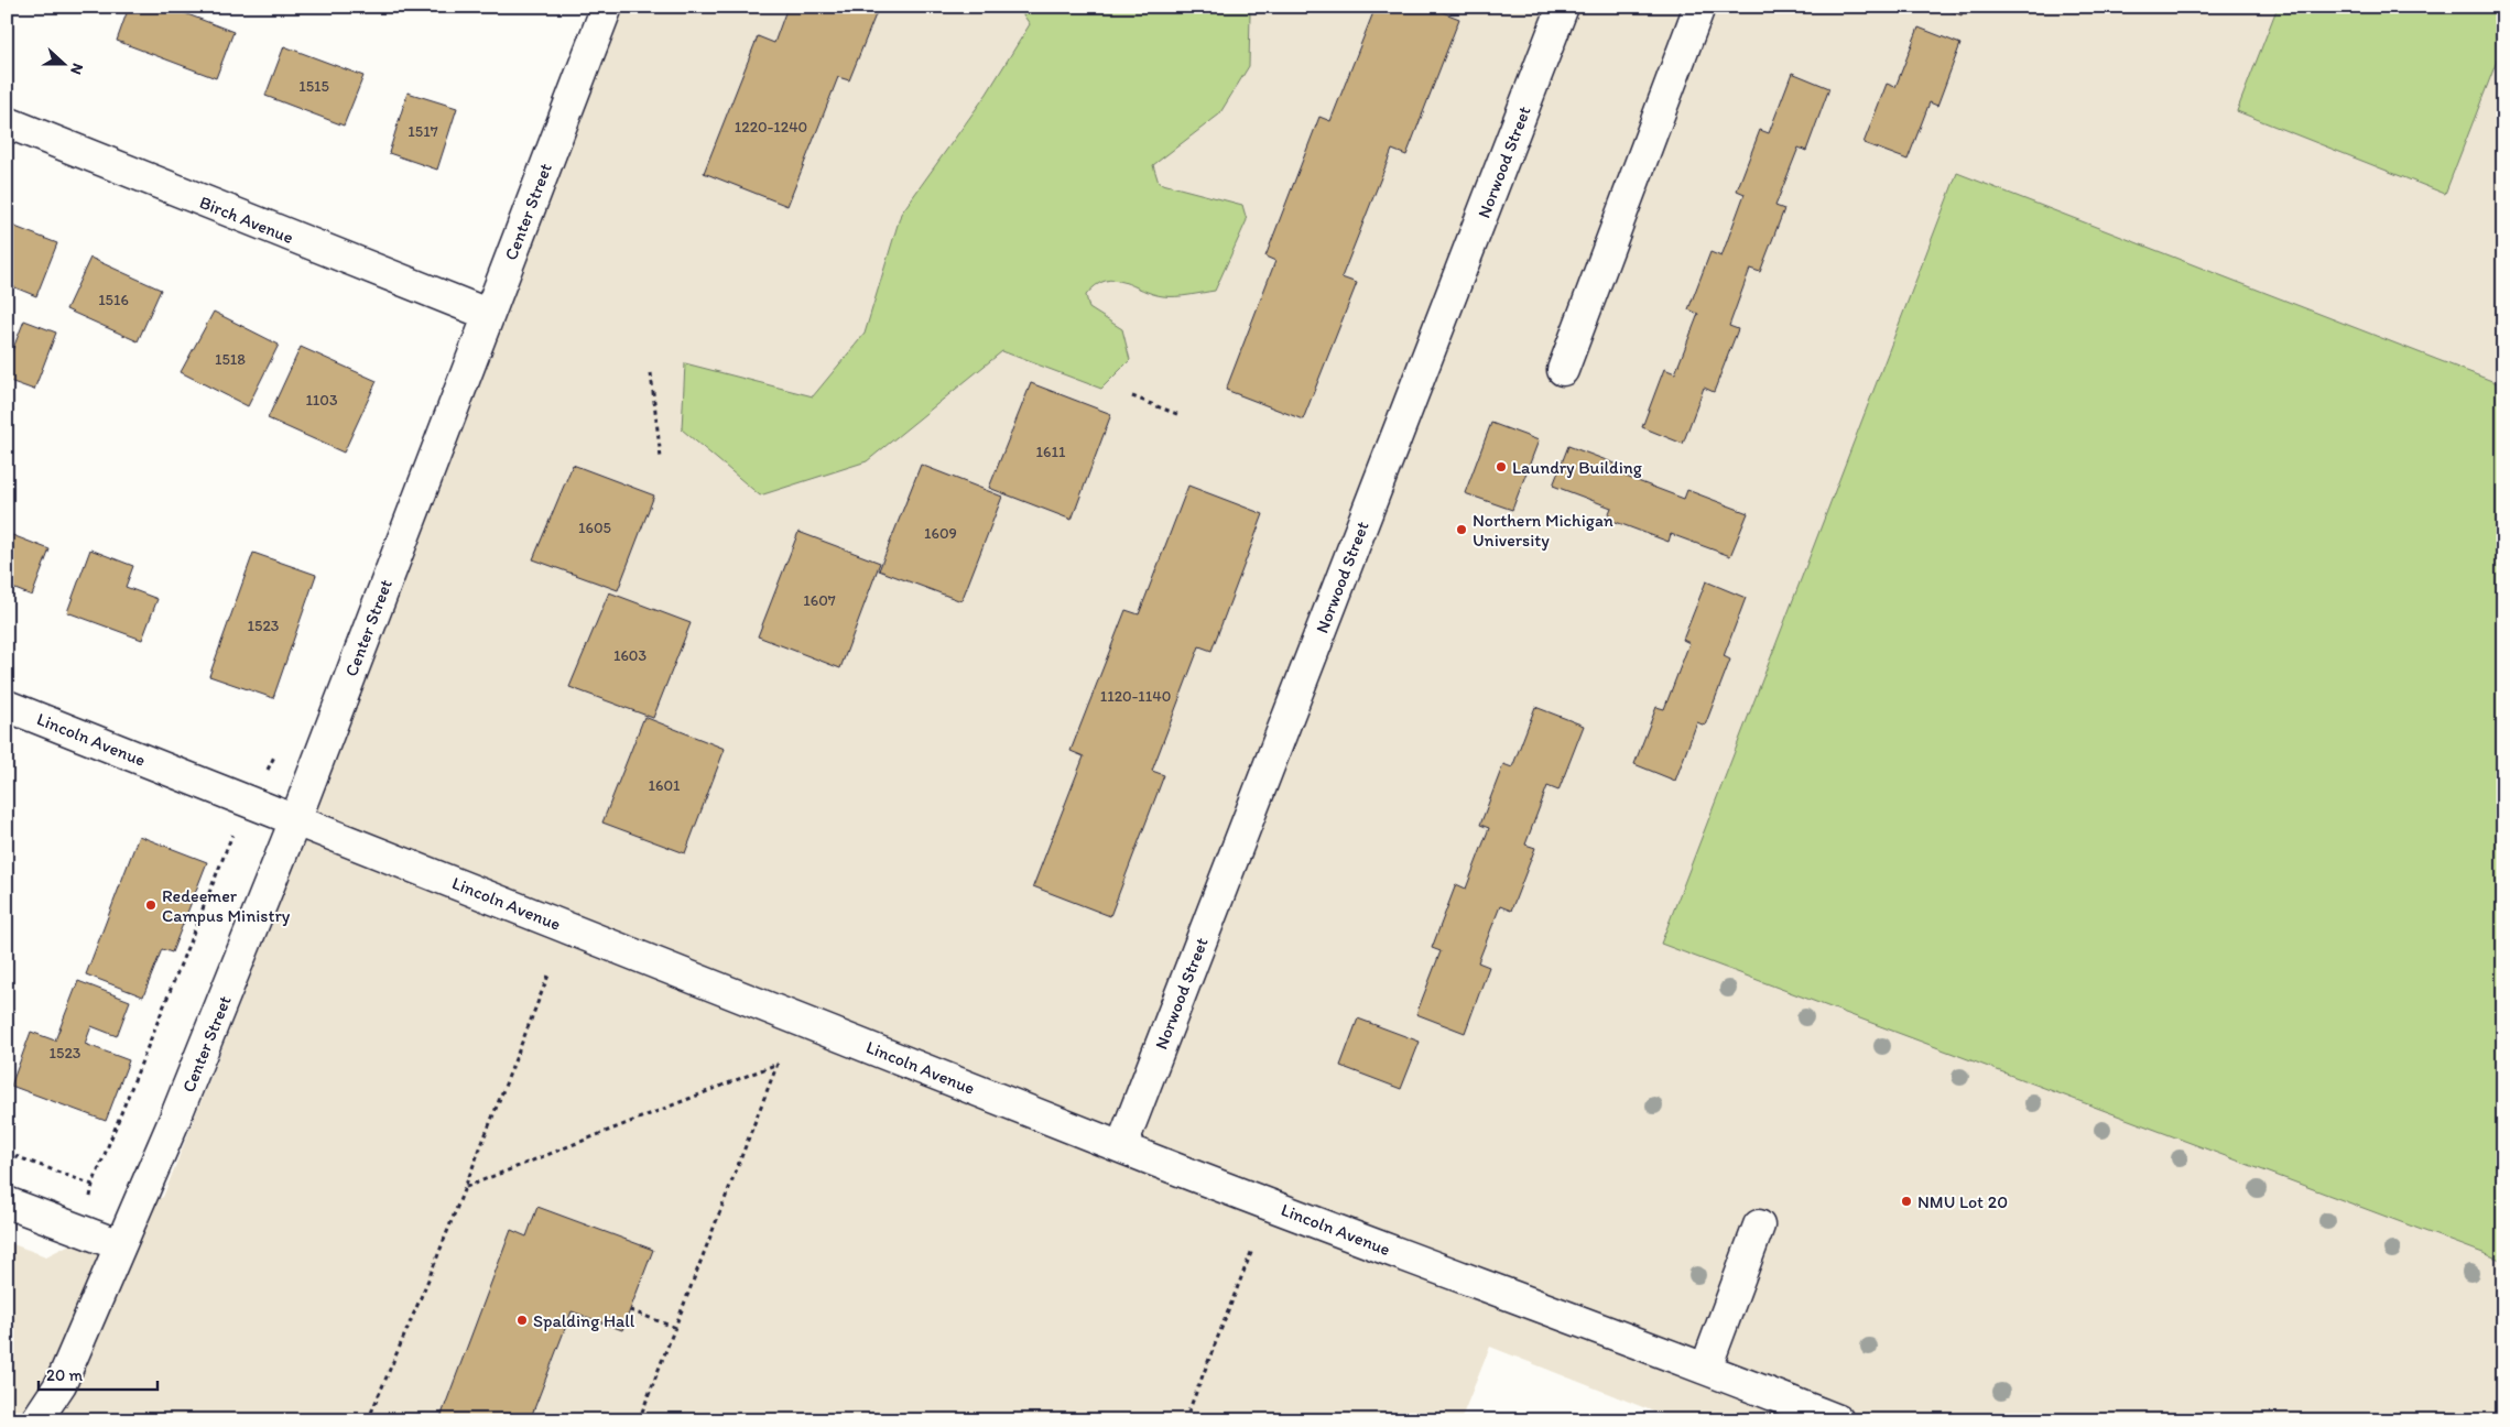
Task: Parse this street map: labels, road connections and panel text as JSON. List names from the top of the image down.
{
  "streets": {
    "street": [
      "Norwood Street",
      "Center Street",
      "Birch Avenue",
      "Lincoln Avenue"
    ]
  },
  "crossings": [
    ["Norwood Street", "Lincoln Avenue"],
    ["Center Street", "Birch Avenue"],
    ["Center Street", "Lincoln Avenue"]
  ],
  "places": [
    "Laundry Building",
    "Northern Michigan University",
    "Redeemer Campus Ministry",
    "NMU Lot 20",
    "Spalding Hall"
  ],
  "house_numbers": [
    "1515",
    "1220-1240",
    "1517",
    "1516",
    "1518",
    "1103",
    "1611",
    "1605",
    "1609",
    "1607",
    "1523",
    "1603",
    "1120-1140",
    "1601",
    "1523"
  ],
  "scale_bar": "20 m",
  "north": "right"
}
